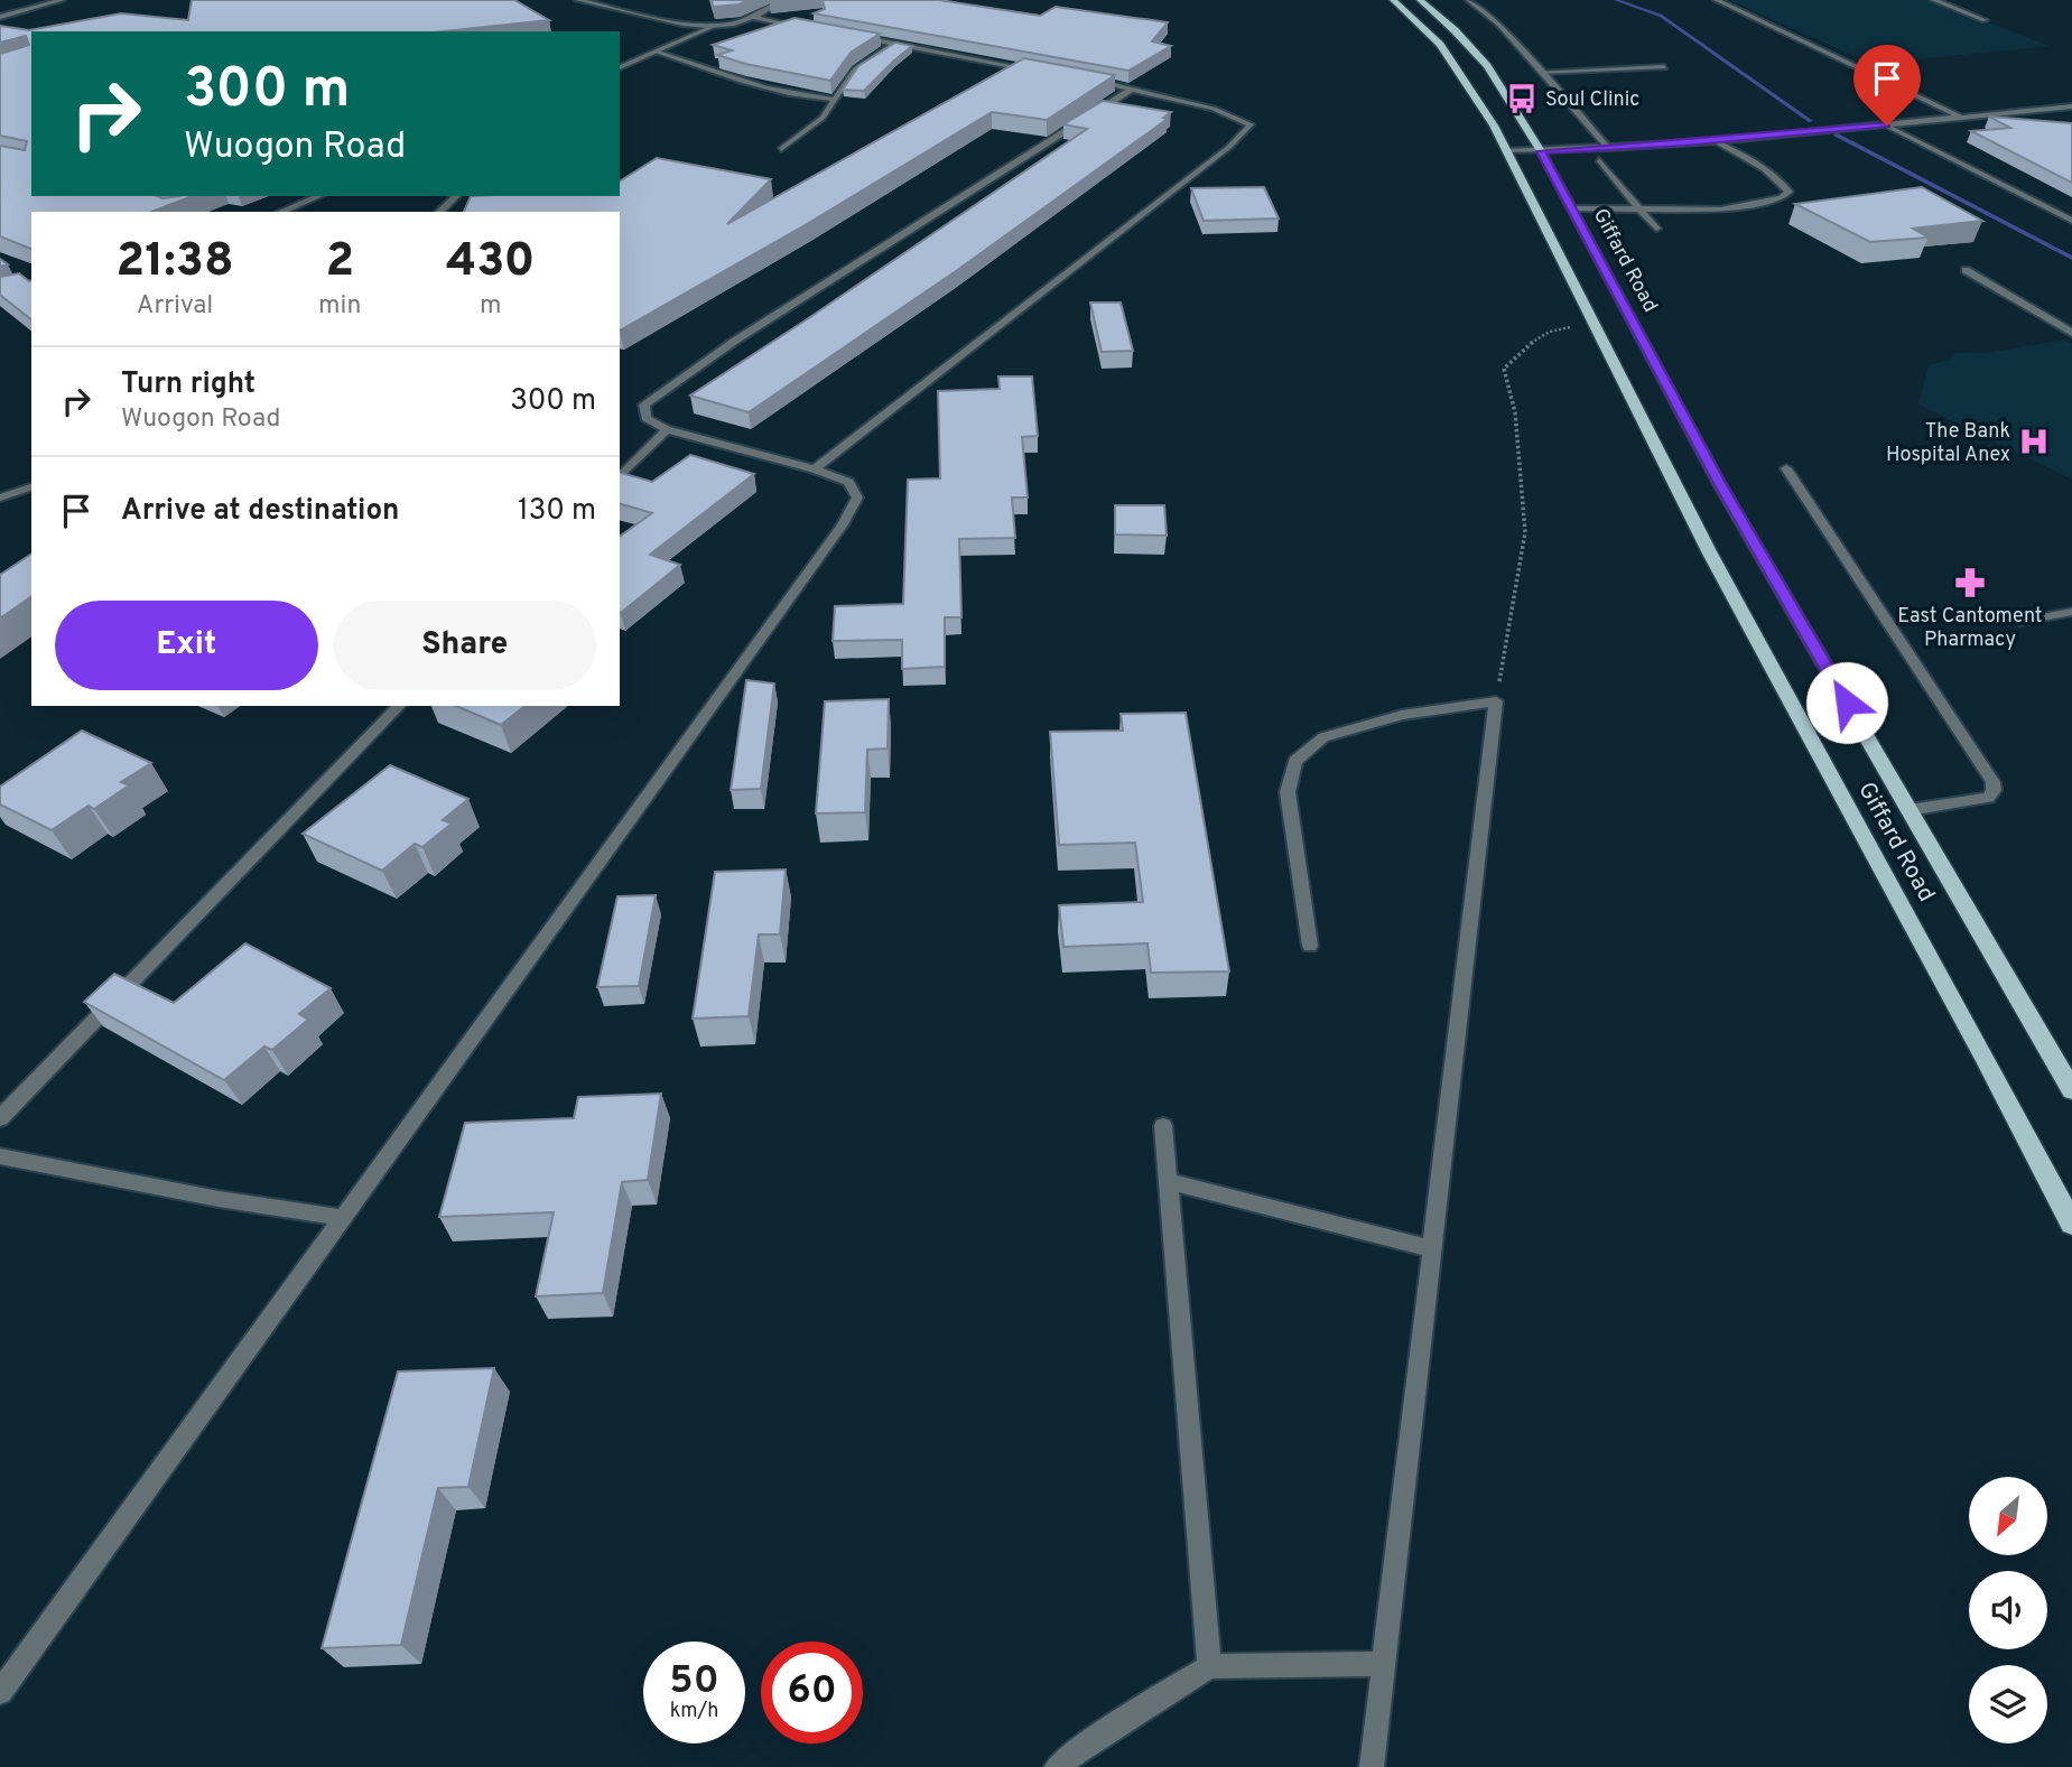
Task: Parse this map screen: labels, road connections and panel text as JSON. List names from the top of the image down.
{
  "streets": {
    "main road": ["Giffard Road"]
  },
  "places": {
    "bus stop": ["Soul Clinic"],
    "hospital": ["The Bank Hospital Anex"],
    "pharmacy": ["East Cantoment Pharmacy"]
  },
  "north": "bottom left",
  "page": {
    "turn": ["300 m", "Wuogon Road"],
    "eta": [
      "21:38",
      "Arrival",
      "2",
      "min",
      "430",
      "m"
    ],
    "list": [
      {
        "name": "Turn right",
        "note": "Wuogon Road",
        "value": "300 m"
      },
      {
        "name": "Arrive at destination",
        "value": "130 m"
      }
    ],
    "buttons": ["Exit", "Share"],
    "speed": "50 km/h",
    "limit": "60"
  }
}
